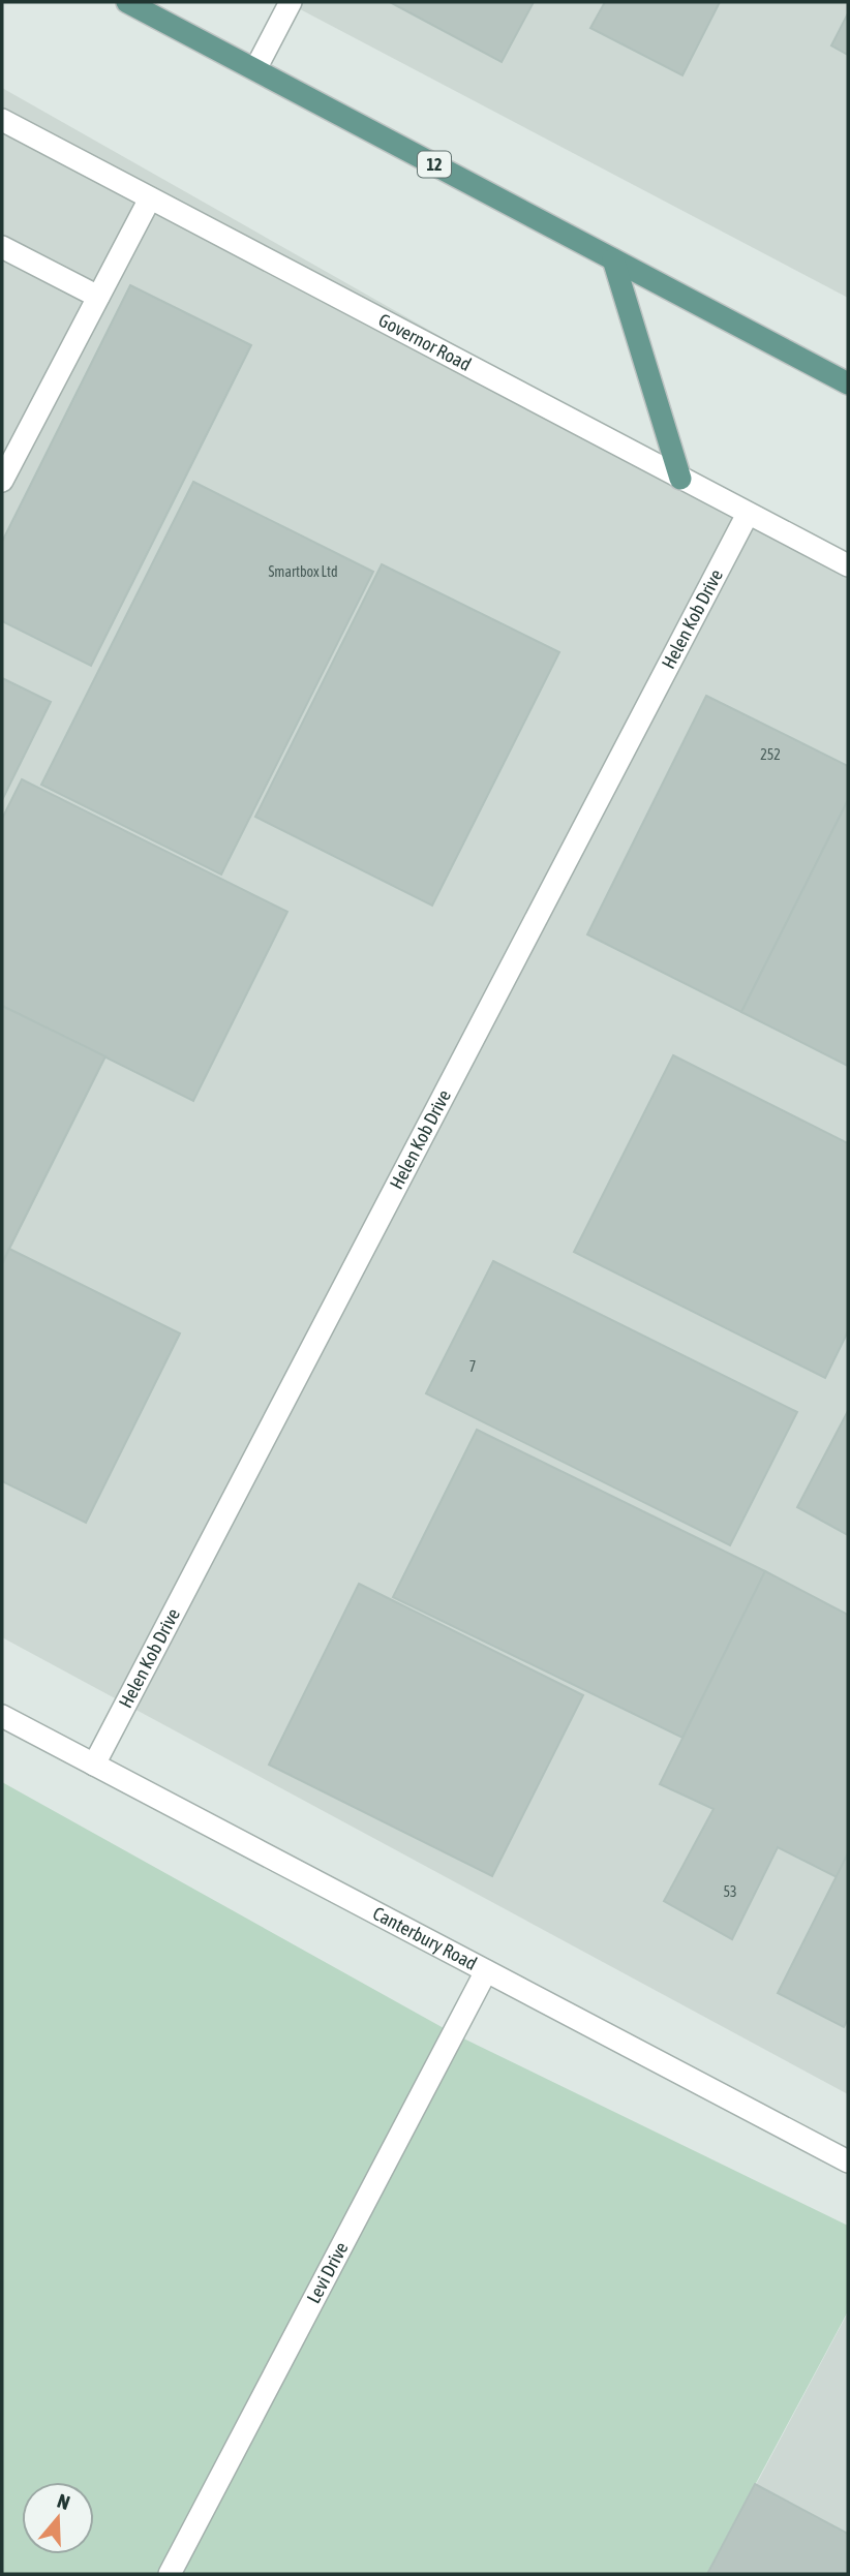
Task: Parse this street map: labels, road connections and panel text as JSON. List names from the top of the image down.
{
  "streets": {
    "main road": ["12"],
    "street": [
      "Governor Road",
      "Helen Kob Drive",
      "Canterbury Road",
      "Levi Drive"
    ]
  },
  "crossings": [
    ["Governor Road", "Helen Kob Drive"],
    ["Helen Kob Drive", "Canterbury Road"],
    ["Canterbury Road", "Levi Drive"]
  ],
  "house_numbers": [
    "Smartbox Ltd",
    "252",
    "7",
    "53"
  ],
  "north": "top"
}
